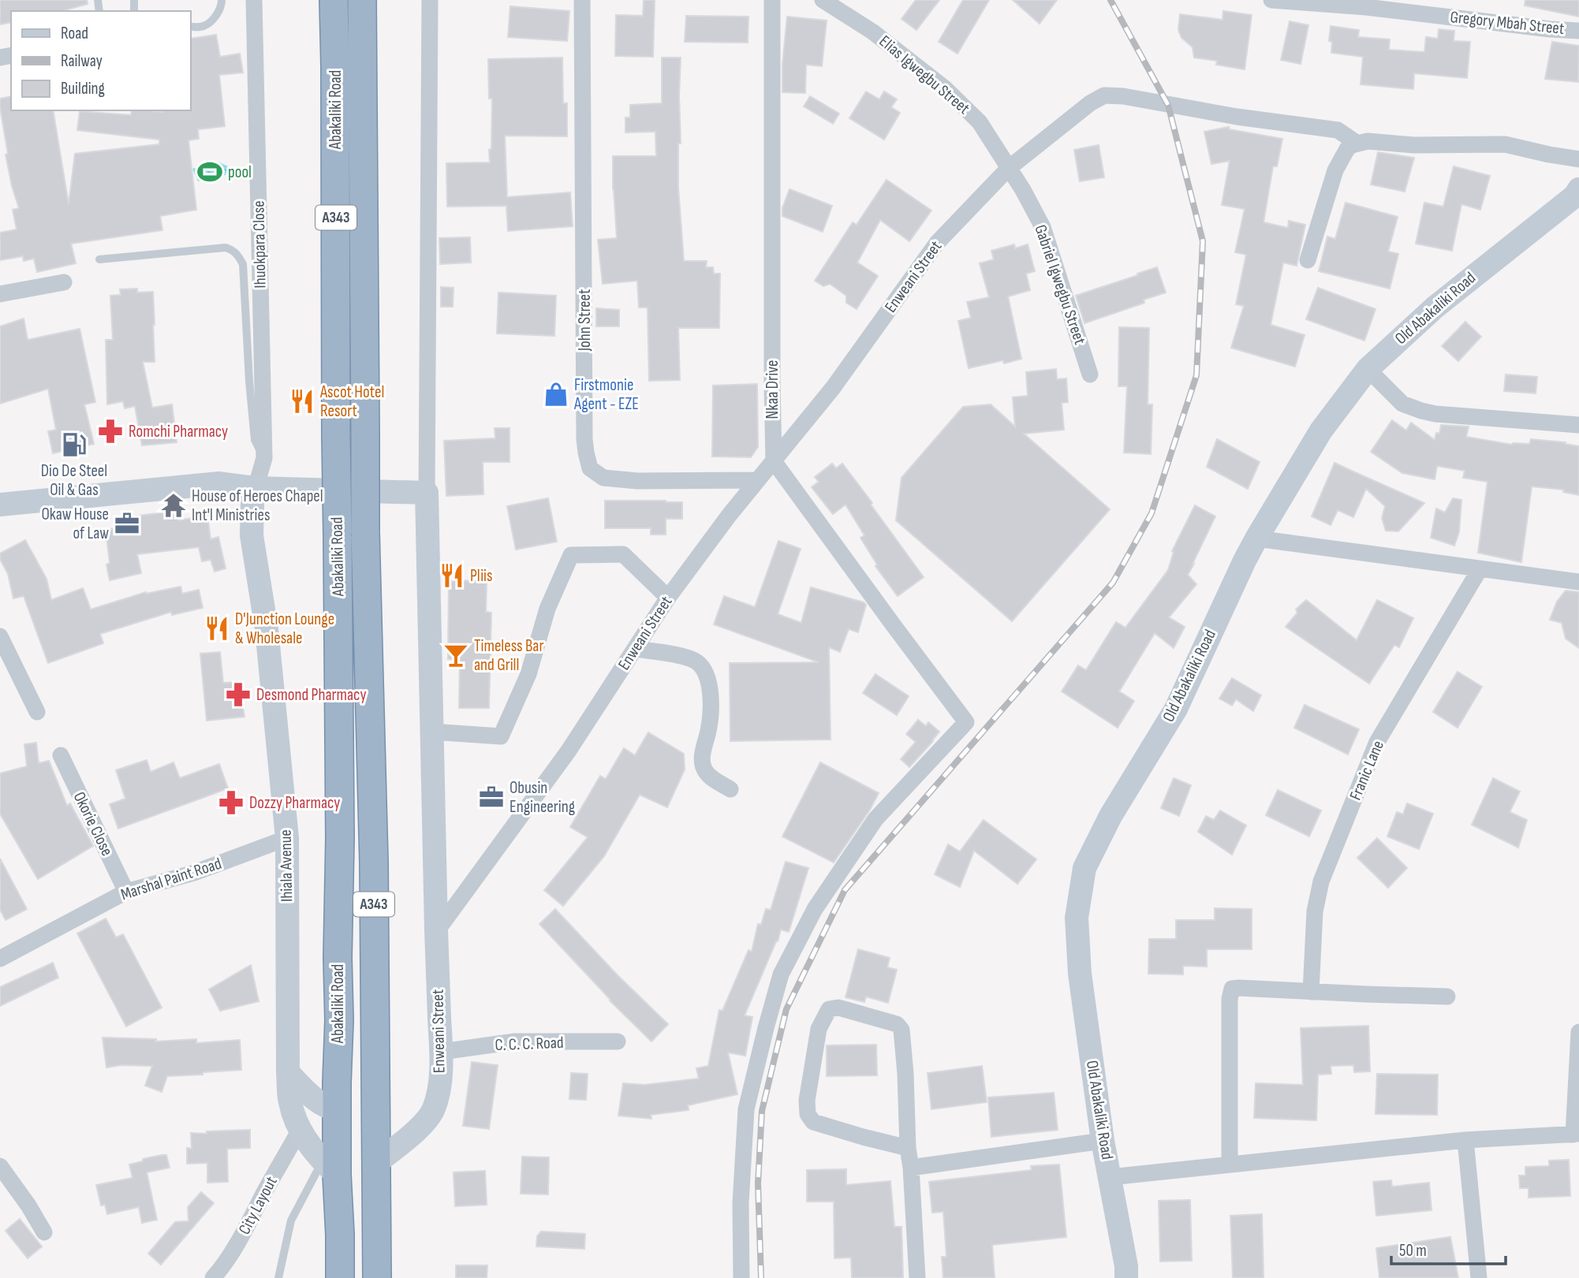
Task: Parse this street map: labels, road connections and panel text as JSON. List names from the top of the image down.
{
  "streets": {
    "highway": ["Abakaliki Road", "A343"],
    "main road": ["Enweani Street", "Old Abakaliki Road", "Ihiala Avenue"],
    "street": [
      "Gregory Mbah Street",
      "Elias Igwegbu Street",
      "Ihuokpara Close",
      "Gabriel Igwegbu Street",
      "John Street",
      "Nkaa Drive",
      "Franic Lane",
      "Okorie Close",
      "Marshal Paint Road",
      "C. C. C. Road",
      "City Layout"
    ]
  },
  "crossings": [
    ["Elias Igwegbu Street", "Enweani Street"],
    ["Elias Igwegbu Street", "Gabriel Igwegbu Street"],
    ["Abakaliki Road", "Enweani Street"],
    ["Abakaliki Road", "Ihiala Avenue"],
    ["Ihuokpara Close", "Ihiala Avenue"],
    ["Enweani Street", "Gabriel Igwegbu Street"],
    ["Enweani Street", "John Street"],
    ["Enweani Street", "Nkaa Drive"],
    ["Enweani Street", "C. C. C. Road"],
    ["Okorie Close", "Marshal Paint Road"],
    ["Ihiala Avenue", "Marshal Paint Road"],
    ["Ihiala Avenue", "City Layout"]
  ],
  "places": {
    "sports": ["pool"],
    "shop": ["Firstmonie Agent - EZE"],
    "restaurant": ["Ascot Hotel Resort", "Pliis", "D'Junction Lounge & Wholesale"],
    "pharmacy": ["Romchi Pharmacy", "Desmond Pharmacy", "Dozzy Pharmacy"],
    "fuel station": ["Dio De Steel Oil & Gas"],
    "temple": ["House of Heroes Chapel Int'l Ministries"],
    "office": ["Okaw House of Law", "Obusin Engineering"],
    "bar": ["Timeless Bar and Grill"]
  },
  "legend": ["Road", "Railway", "Building"],
  "scale_bar": "50 m"
}
